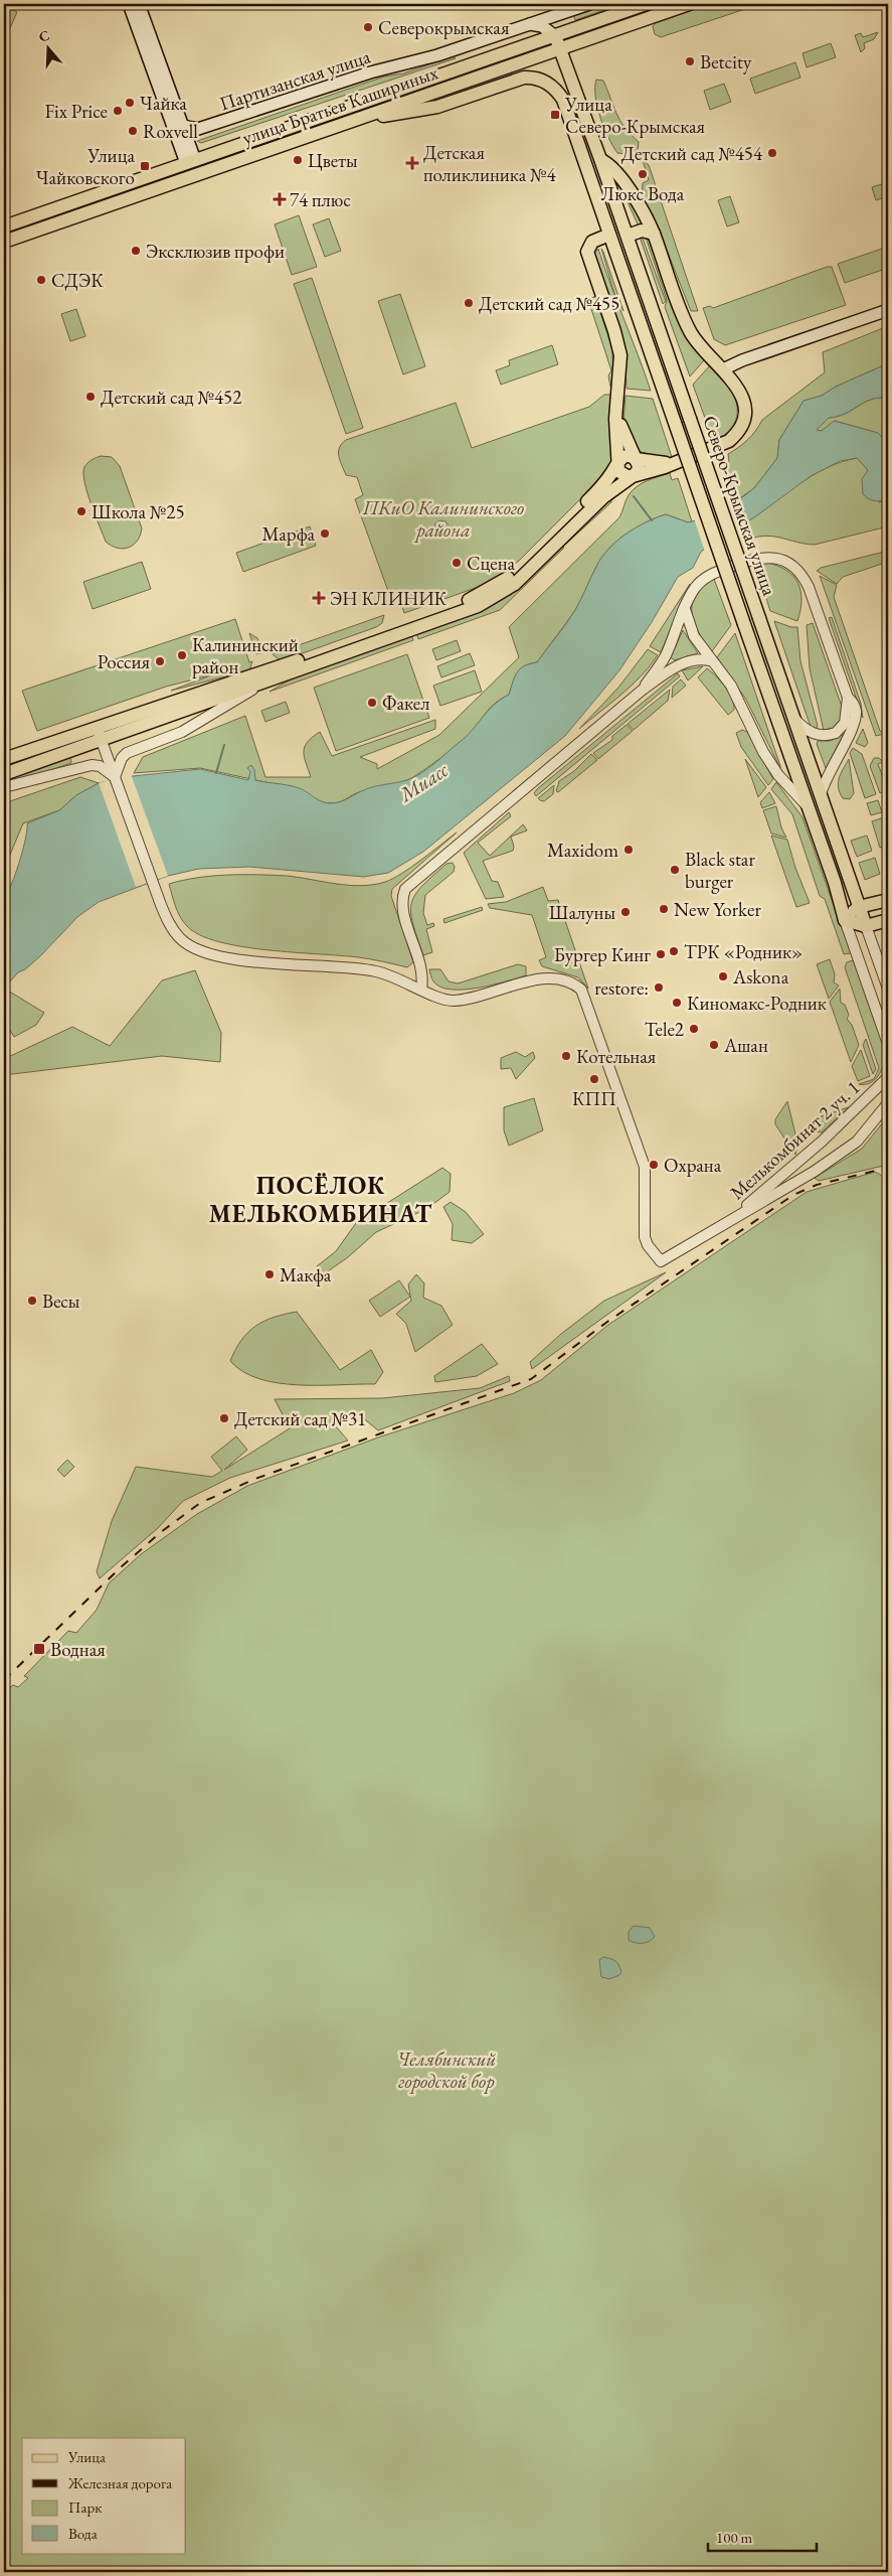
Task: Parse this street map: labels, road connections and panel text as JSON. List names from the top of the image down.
{
  "streets": {
    "main road": ["Партизанская улица", "улица Братьев Кашириных", "Северо-Крымская улица"],
    "street": ["Мелькомбинат 2 уч. 1"]
  },
  "crossings": [
    ["улица Братьев Кашириных", "Северо-Крымская улица"]
  ],
  "districts": ["ПОСЁЛОК МЕЛЬКОМБИНАТ"],
  "water": ["Миасс"],
  "parks": ["ПКиО Калининского района", "Челябинский городской бор"],
  "places": {
    "other": [
      "Северокрымская",
      "Betcity",
      "Чайка",
      "Fix Price",
      "Roxvell",
      "Детский сад №454",
      "Цветы",
      "Люкс Вода",
      "Эксклюзив профи",
      "СДЭК",
      "Детский сад №455",
      "Детский сад №452",
      "Школа №25",
      "Марфа",
      "Сцена",
      "Калининский район",
      "Россия",
      "Факел",
      "Maxidom",
      "Black star burger",
      "New Yorker",
      "Шалуны",
      "ТРК «Родник»",
      "Бургер Кинг",
      "Askona",
      "restore:",
      "Киномакс-Родник",
      "Tele2",
      "Ашан",
      "Котельная",
      "КПП",
      "Охрана",
      "Макфа",
      "Весы",
      "Детский сад №31"
    ],
    "transit": ["Улица Северо-Крымская", "Улица Чайковского", "Водная"],
    "health": ["Детская поликлиника №4", "74 плюс", "ЭН КЛИНИК"]
  },
  "legend": [
    "Улица",
    "Железная дорога",
    "Парк",
    "Вода"
  ],
  "scale_bar": "100 m",
  "north": "top"
}
